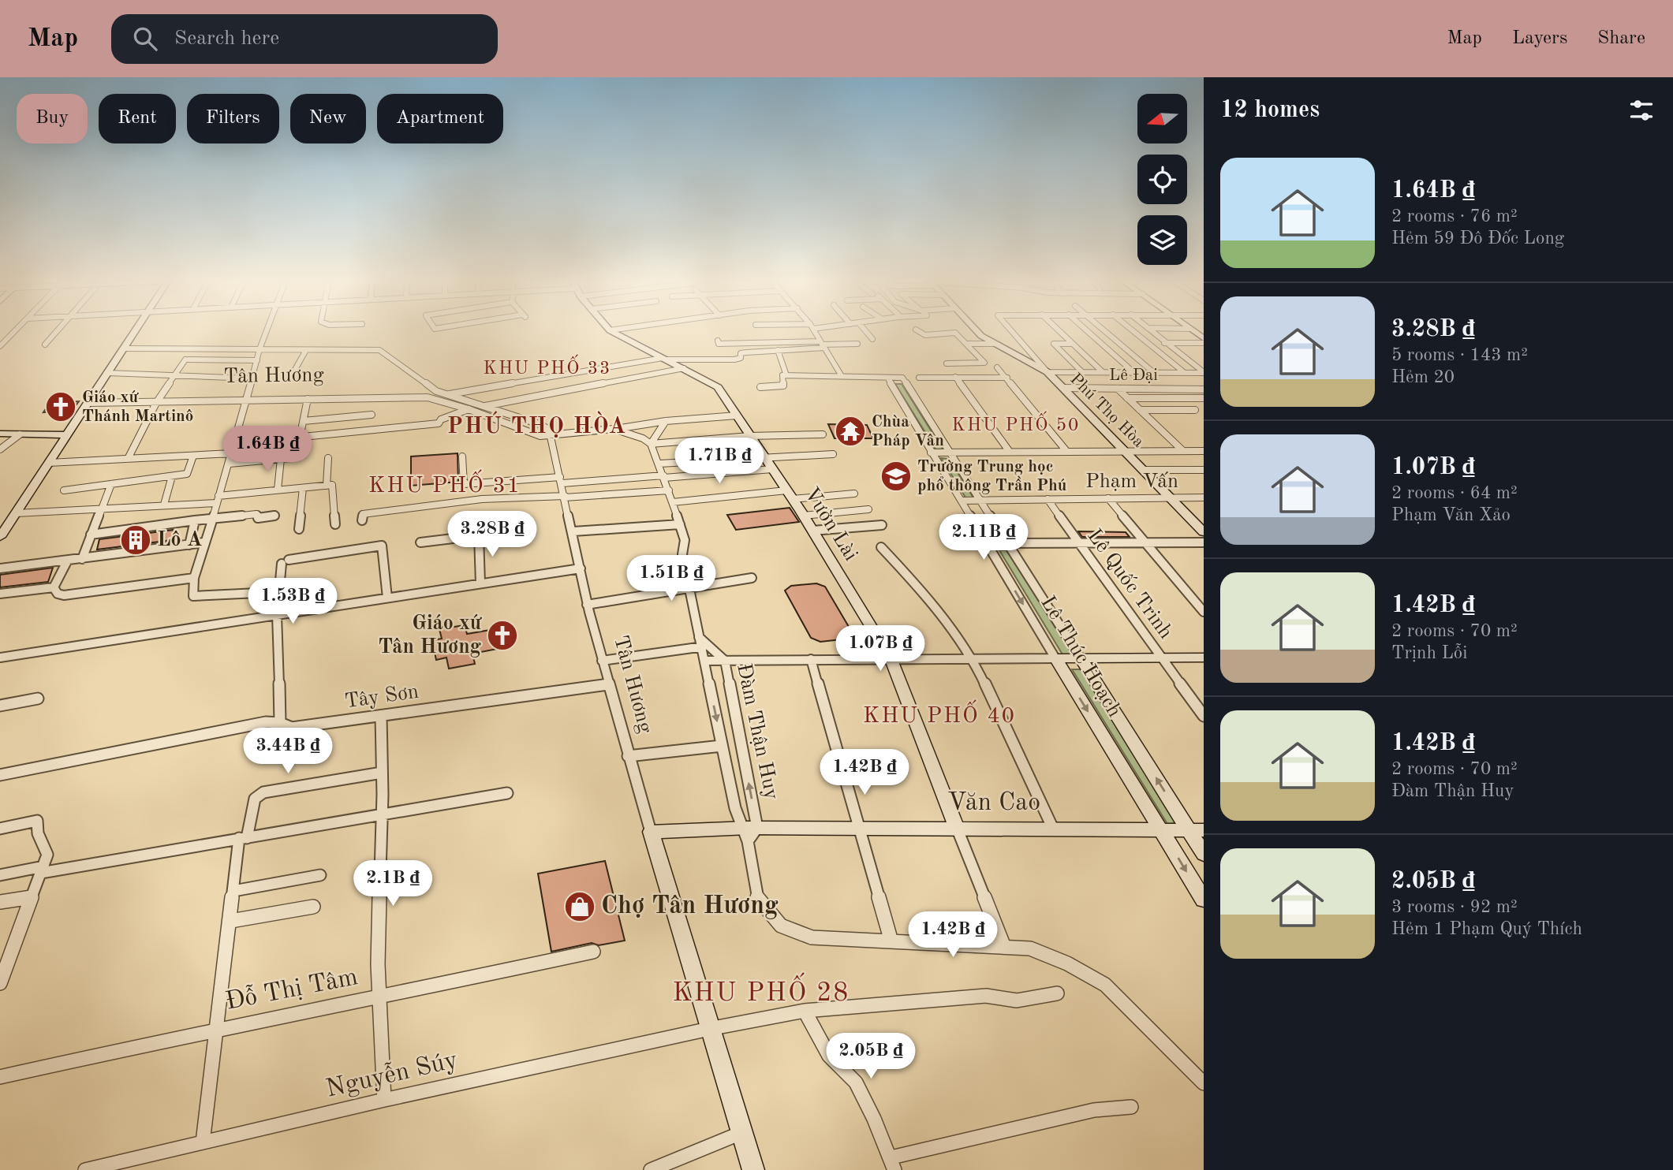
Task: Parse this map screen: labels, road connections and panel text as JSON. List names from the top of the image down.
{
  "streets": {
    "street": [
      "Lê Đại",
      "Tân Hương",
      "Phú Thọ Hòa",
      "Phạm Vấn",
      "Vườn Lài",
      "Lê Quốc Trinh",
      "Lê Thúc Hoạch",
      "Tây Sơn",
      "Đàm Thận Huy",
      "Văn Cao",
      "Đỗ Thị Tâm",
      "Nguyễn Súy"
    ]
  },
  "crossings": [
    ["Lê Đại", "Phú Thọ Hòa"],
    ["Tân Hương", "Tây Sơn"],
    ["Tân Hương", "Văn Cao"],
    ["Tân Hương", "Nguyễn Súy"],
    ["Phú Thọ Hòa", "Phạm Vấn"],
    ["Phạm Vấn", "Lê Quốc Trinh"],
    ["Phạm Vấn", "Lê Thúc Hoạch"],
    ["Vườn Lài", "Văn Cao"],
    ["Lê Thúc Hoạch", "Văn Cao"],
    ["Đàm Thận Huy", "Văn Cao"]
  ],
  "districts": [
    "KHU PHỐ 33",
    "KHU PHỐ 50",
    "PHÚ THỌ HÒA",
    "KHU PHỐ 31",
    "KHU PHỐ 40",
    "KHU PHỐ 28"
  ],
  "places": {
    "church": ["Giáo xứ Thánh Martinô", "Giáo xứ Tân Hương"],
    "temple": ["Chùa Pháp Vân"],
    "school or university": ["Trường Trung học phổ thông Trần Phú"],
    "building": ["Lô A"],
    "shop": ["Chợ Tân Hương"]
  },
  "north": "left",
  "page": {
    "header": "Map",
    "search": "Search here",
    "nav": ["Map", "Layers", "Share"],
    "heading": "12 homes",
    "chip": [
      "Buy",
      "Rent",
      "Filters",
      "New",
      "Apartment"
    ],
    "list": [
      {
        "name": "1.64B ₫",
        "note": "2 rooms · 76 m² · Hẻm 59 Đô Đốc Long"
      },
      {
        "name": "3.28B ₫",
        "note": "5 rooms · 143 m² · Hẻm 20"
      },
      {
        "name": "1.07B ₫",
        "note": "2 rooms · 64 m² · Phạm Văn Xảo"
      },
      {
        "name": "1.42B ₫",
        "note": "2 rooms · 70 m² · Trịnh Lỗi"
      },
      {
        "name": "1.42B ₫",
        "note": "2 rooms · 70 m² · Đàm Thận Huy"
      },
      {
        "name": "2.05B ₫",
        "note": "3 rooms · 92 m² · Hẻm 1 Phạm Quý Thích"
      }
    ],
    "price": [
      "1.64B ₫",
      "1.71B ₫",
      "3.28B ₫",
      "2.11B ₫",
      "1.51B ₫",
      "1.53B ₫",
      "1.07B ₫",
      "3.44B ₫",
      "1.42B ₫",
      "2.1B ₫",
      "1.42B ₫",
      "2.05B ₫"
    ]
  }
}
